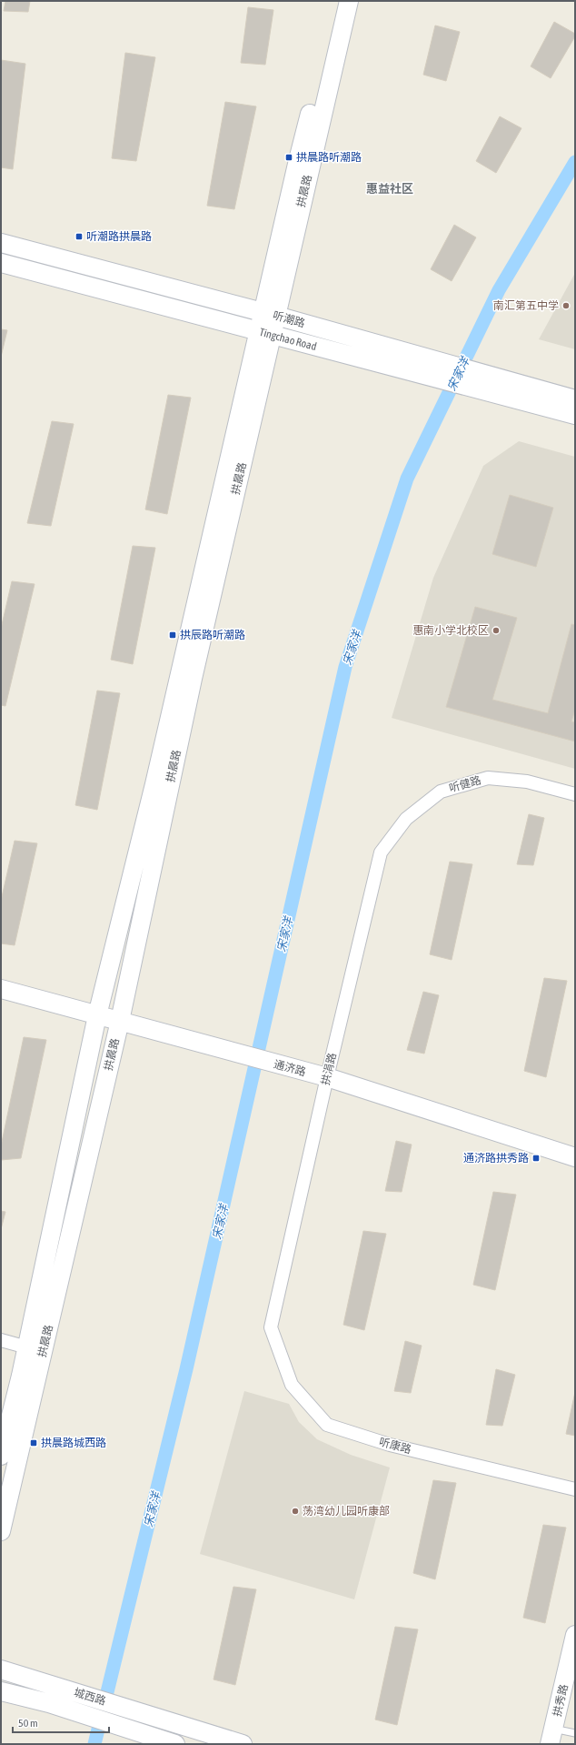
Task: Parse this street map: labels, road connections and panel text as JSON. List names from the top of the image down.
{
  "streets": {
    "main road": [
      "拱晨路",
      "听潮路",
      "Tingchao Road",
      "通济路",
      "城西路",
      "拱秀路"
    ],
    "street": ["听健路", "拱涓路", "听康路"]
  },
  "crossings": [
    ["拱晨路", "听潮路"],
    ["拱晨路", "Tingchao Road"],
    ["拱晨路", "通济路"],
    ["听潮路", "Tingchao Road"],
    ["听健路", "拱涓路"],
    ["通济路", "拱涓路"],
    ["拱涓路", "听康路"]
  ],
  "districts": ["惠益社区"],
  "water": ["宋家洋"],
  "places": {
    "transit": [
      "拱晨路听潮路",
      "听潮路拱晨路",
      "拱辰路听潮路",
      "通济路拱秀路",
      "拱晨路城西路"
    ],
    "other": ["南汇第五中学", "惠南小学北校区", "荡湾幼儿园听康部"]
  },
  "scale_bar": "50 m"
}
